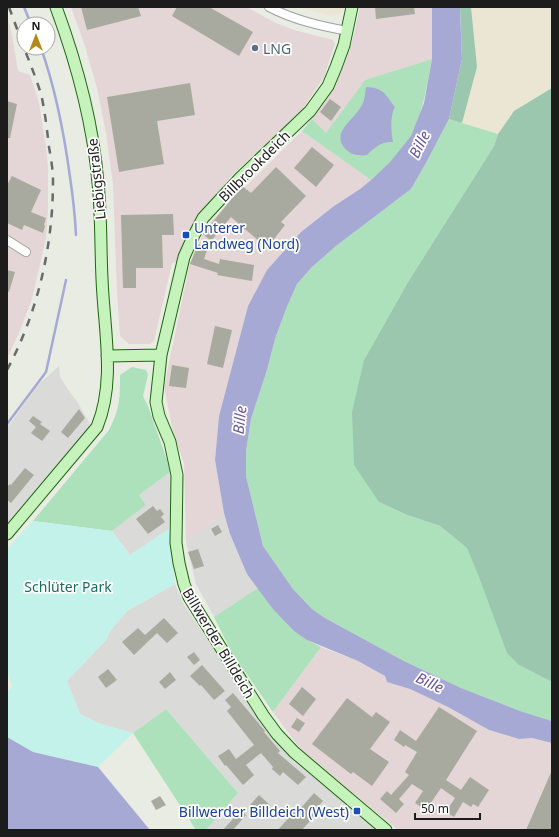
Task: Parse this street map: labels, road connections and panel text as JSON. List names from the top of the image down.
{
  "streets": {
    "street": ["Billbrookdeich", "Liebigstraße", "Billwerder Billdeich"]
  },
  "crossings": [
    ["Billbrookdeich", "Billwerder Billdeich"]
  ],
  "water": ["Bille"],
  "parks": ["Schlüter Park"],
  "places": {
    "other": ["LNG"],
    "transit": ["Unterer Landweg (Nord)", "Billwerder Billdeich (West)"]
  },
  "scale_bar": "50 m",
  "north": "top"
}
